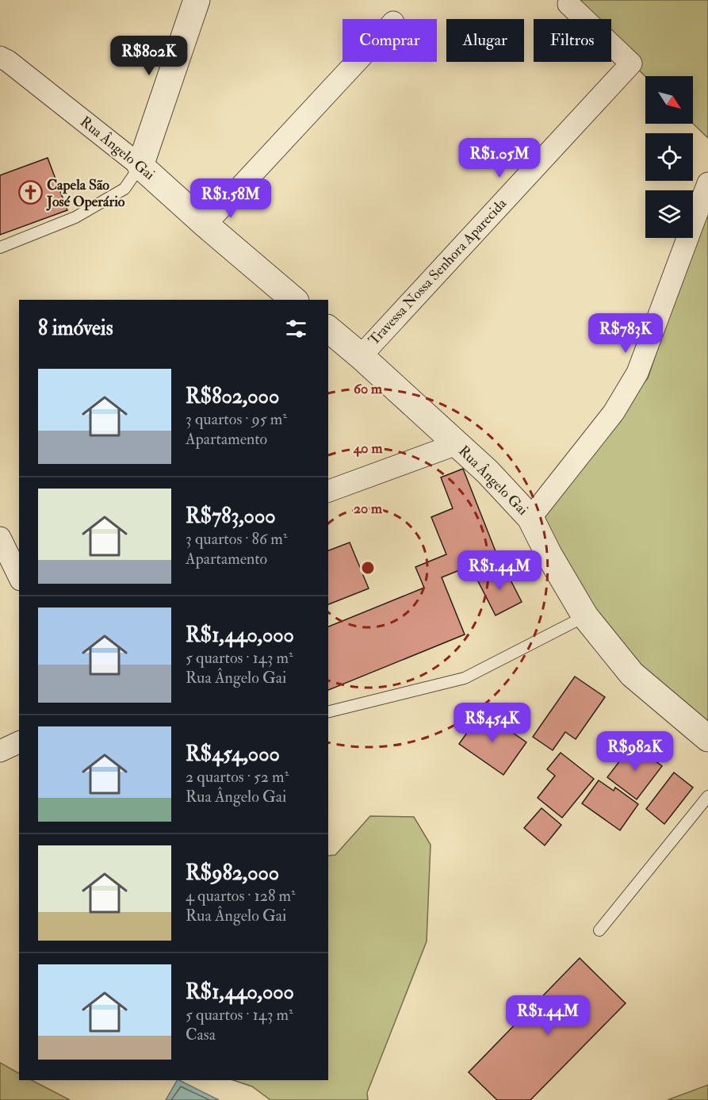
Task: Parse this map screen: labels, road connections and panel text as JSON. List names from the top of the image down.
{
  "streets": {
    "street": ["Rua Ângelo Gai", "Travessa Nossa Senhora Aparecida"]
  },
  "crossings": [
    ["Rua Ângelo Gai", "Travessa Nossa Senhora Aparecida"]
  ],
  "places": {
    "church": ["Capela São José Operário"]
  },
  "north": "bottom right",
  "page": {
    "chip": ["Comprar", "Alugar", "Filtros"],
    "price": [
      "R$802K",
      "R$1.05M",
      "R$1.58M",
      "R$783K",
      "R$1.44M",
      "R$454K",
      "R$982K",
      "R$1.44M"
    ],
    "heading": "8 imóveis",
    "list": [
      {
        "name": "R$802,000",
        "note": "3 quartos · 95 m² · Apartamento"
      },
      {
        "name": "R$783,000",
        "note": "3 quartos · 86 m² · Apartamento"
      },
      {
        "name": "R$1,440,000",
        "note": "5 quartos · 143 m² · Rua Ângelo Gai"
      },
      {
        "name": "R$454,000",
        "note": "2 quartos · 52 m² · Rua Ângelo Gai"
      },
      {
        "name": "R$982,000",
        "note": "4 quartos · 128 m² · Rua Ângelo Gai"
      },
      {
        "name": "R$1,440,000",
        "note": "5 quartos · 143 m² · Casa"
      }
    ]
  },
  "rings": ["60 m", "40 m", "20 m"]
}
